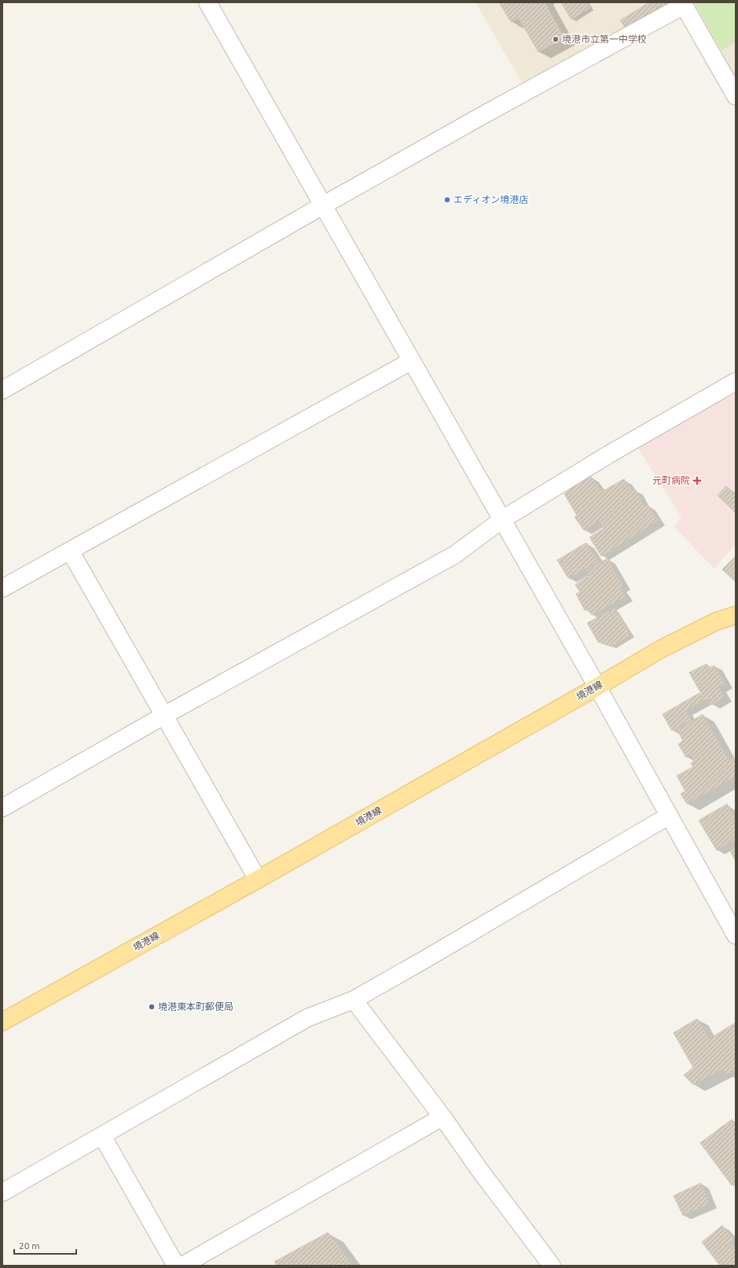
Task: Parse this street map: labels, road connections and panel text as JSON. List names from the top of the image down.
{
  "streets": {
    "main road": ["境港線"]
  },
  "places": {
    "other": ["境港市立第一中学校", "エディオン境港店", "境港東本町郵便局"],
    "health": ["元町病院"]
  },
  "scale_bar": "20 m"
}
